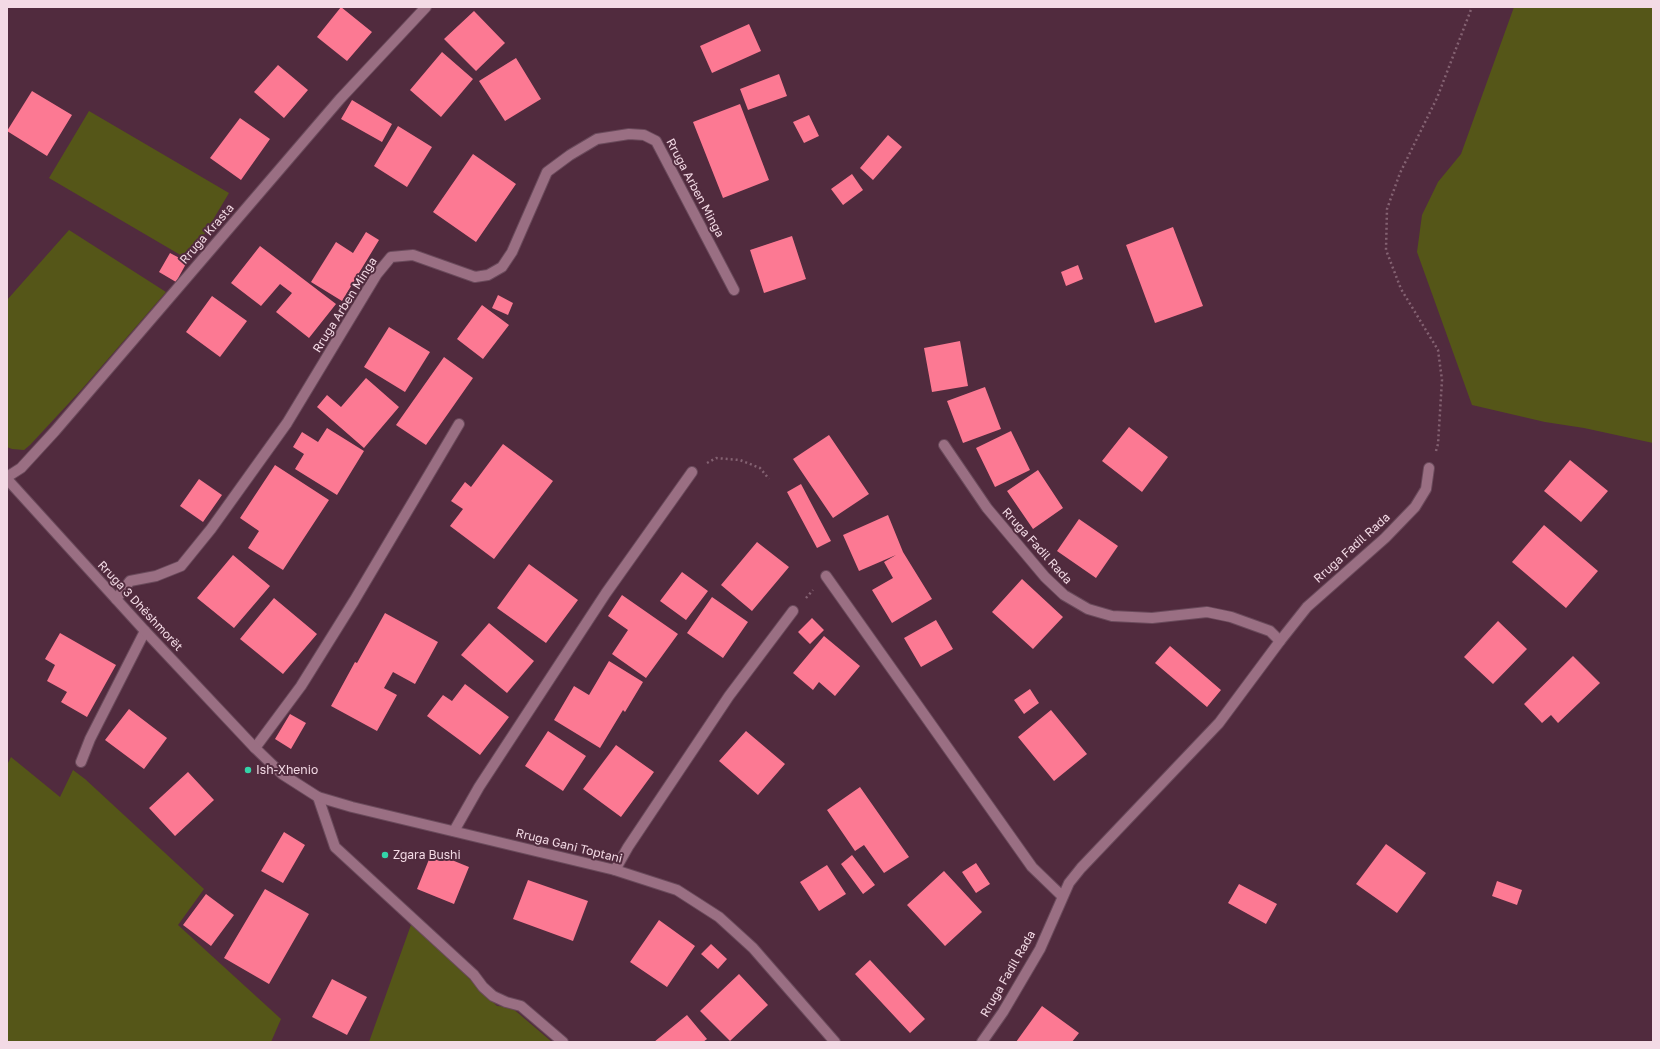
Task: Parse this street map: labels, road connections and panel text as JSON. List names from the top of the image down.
{
  "streets": {
    "street": [
      "Rruga Arben Minga",
      "Rruga Krasta",
      "Rruga Fadil Rada",
      "Rruga 3 Dhëshmorët",
      "Rruga Gani Toptani"
    ]
  },
  "crossings": [
    ["Rruga Arben Minga", "Rruga 3 Dhëshmorët"],
    ["Rruga Krasta", "Rruga 3 Dhëshmorët"],
    ["Rruga 3 Dhëshmorët", "Rruga Gani Toptani"]
  ],
  "places": ["Ish-Xhenio", "Zgara Bushi"]
}
